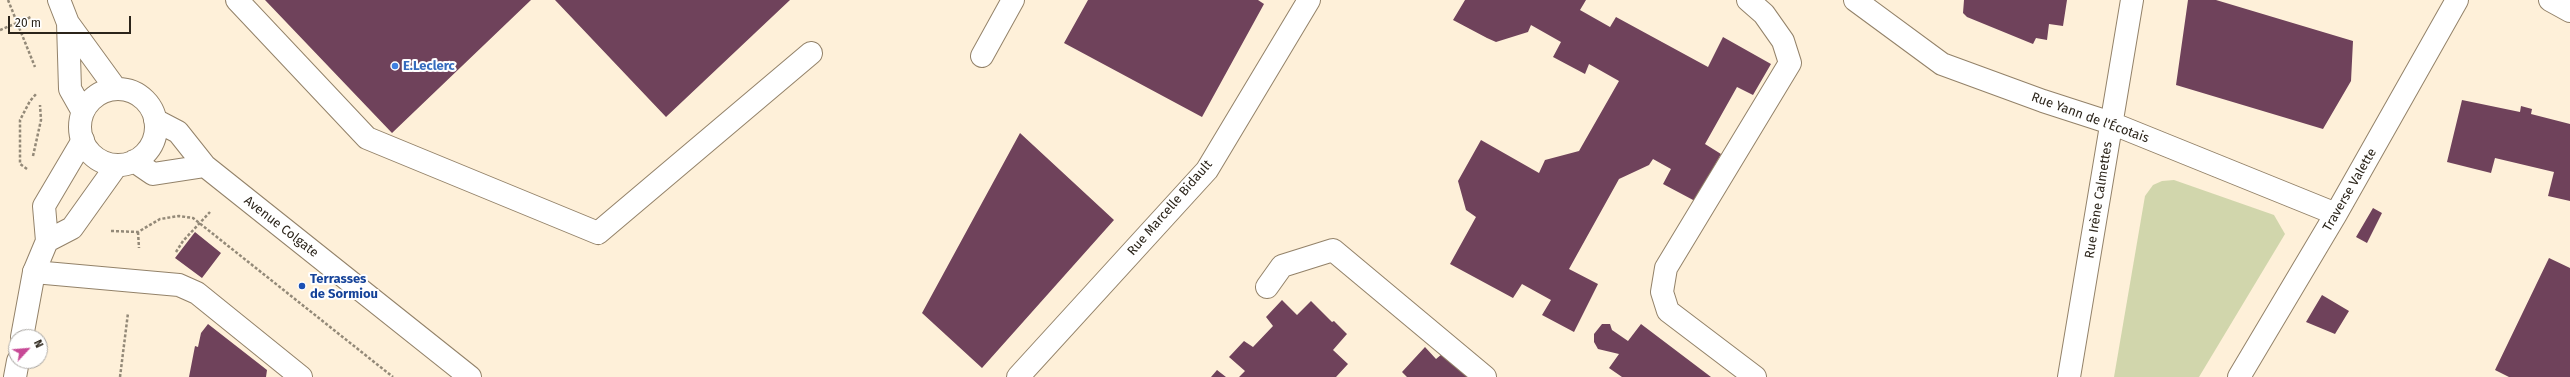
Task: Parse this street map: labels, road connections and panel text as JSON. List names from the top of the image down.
{
  "streets": {
    "street": [
      "Rue Yann de l'Écotais",
      "Traverse Valette",
      "Rue Irène Calmettes",
      "Rue Marcelle Bidault",
      "Avenue Colgate"
    ]
  },
  "crossings": [
    ["Rue Yann de l'Écotais", "Traverse Valette"],
    ["Rue Yann de l'Écotais", "Rue Irène Calmettes"]
  ],
  "places": ["E.Leclerc", "Terrasses de Sormiou"],
  "scale_bar": "20 m",
  "north": "top right"
}
